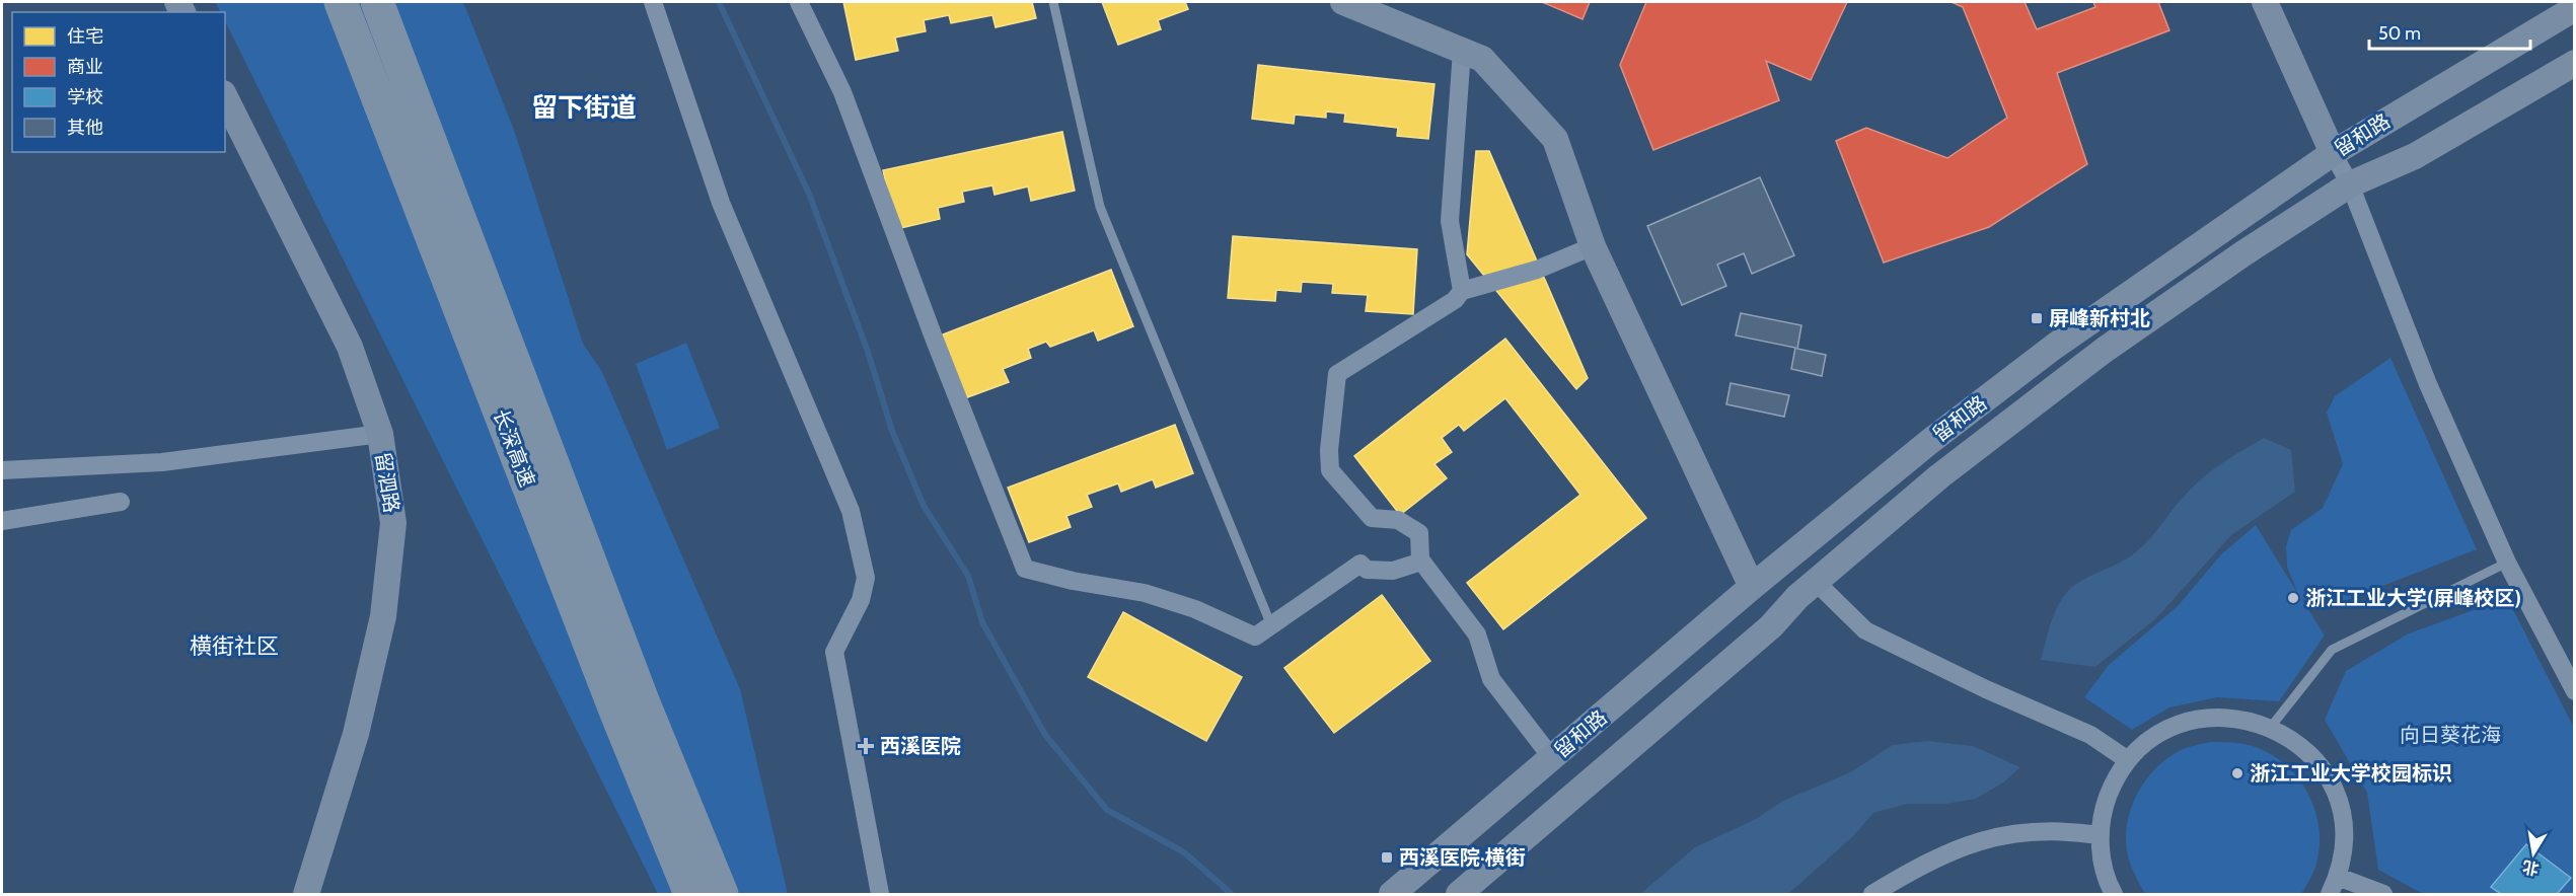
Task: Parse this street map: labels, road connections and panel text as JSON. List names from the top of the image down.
{
  "streets": {
    "highway": ["长深高速"],
    "main road": ["留和路", "留泗路"]
  },
  "districts": ["留下街道", "横街社区"],
  "parks": ["向日葵花海"],
  "places": {
    "transit": ["屏峰新村北", "西溪医院·横街"],
    "other": ["浙江工业大学(屏峰校区)", "浙江工业大学校园标识"],
    "health": ["西溪医院"]
  },
  "legend": [
    "住宅",
    "商业",
    "学校",
    "其他"
  ],
  "scale_bar": "50 m",
  "north": "bottom"
}
